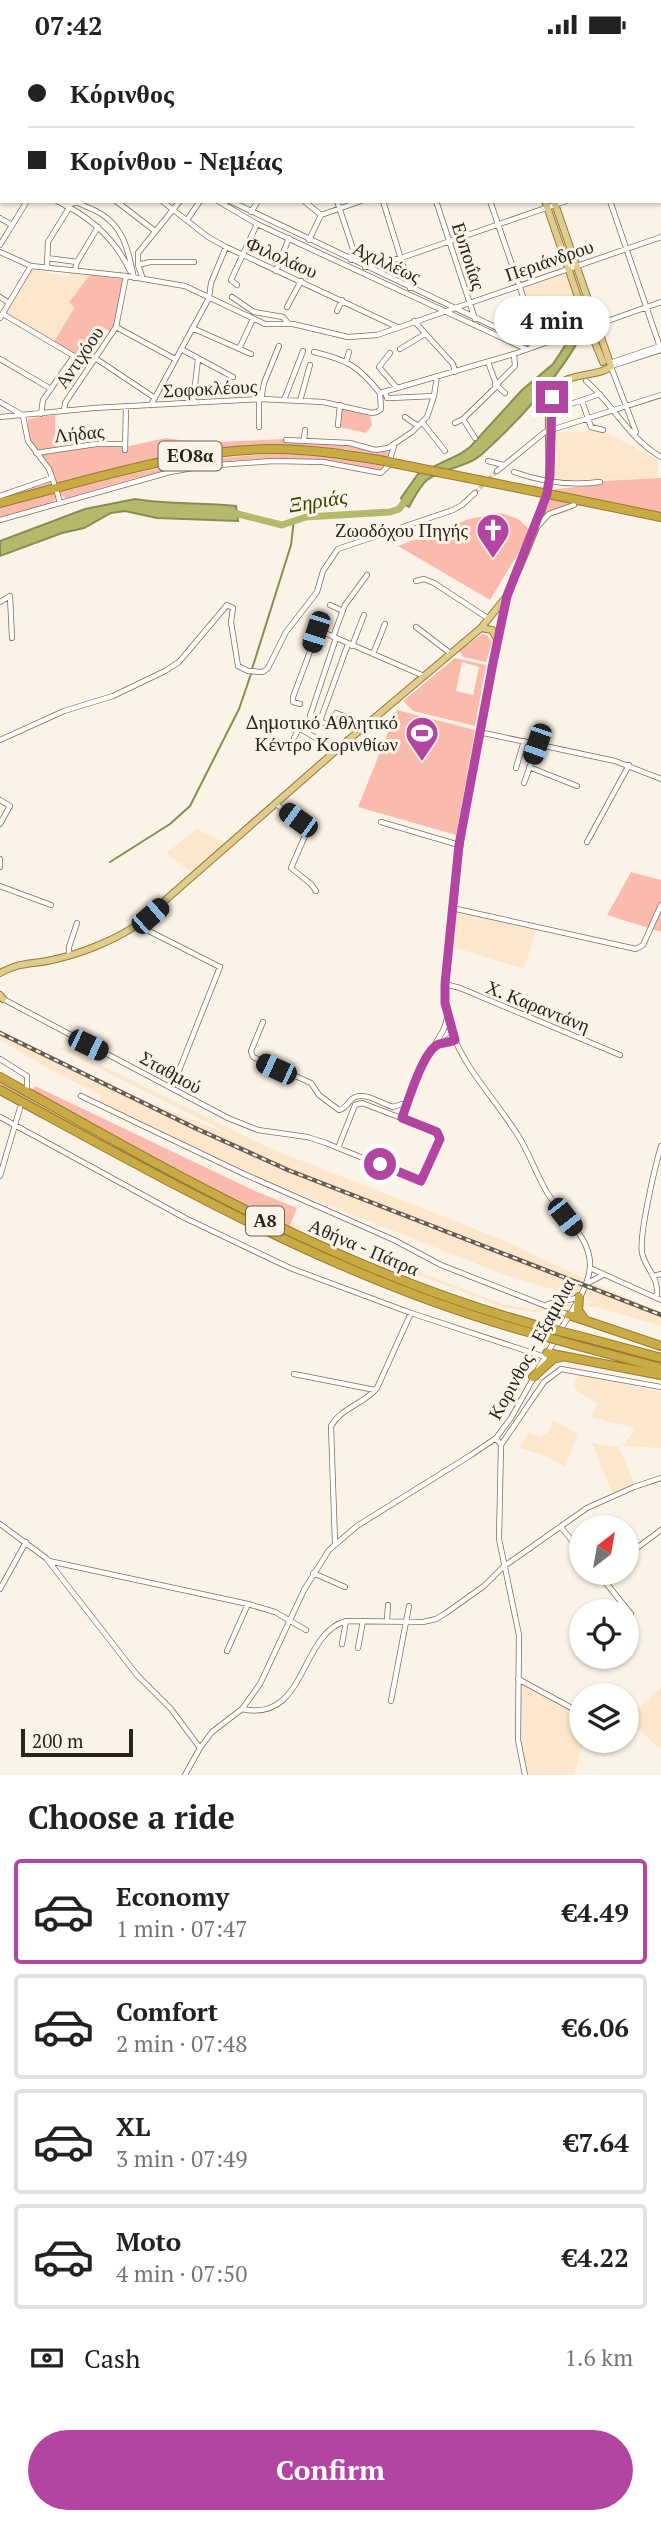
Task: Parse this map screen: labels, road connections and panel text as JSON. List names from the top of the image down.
{
  "streets": {
    "highway": ["ΕΟ8α", "Α8", "Αθήνα - Πάτρα"],
    "street": [
      "Ευποιΐας",
      "Φιλολάου",
      "Περιάνδρου",
      "Αχιλλέως",
      "Αντιχόου",
      "Σοφοκλέους",
      "Λήδας",
      "Χ. Καραντάνη",
      "Σταθμού",
      "Κορινθος - Εξαμιλια"
    ]
  },
  "crossings": [
    ["Ευποιΐας", "Περιάνδρου"],
    ["Ευποιΐας", "Αχιλλέως"],
    ["Φιλολάου", "Περιάνδρου"],
    ["Περιάνδρου", "Αχιλλέως"],
    ["Αντιχόου", "Σοφοκλέους"],
    ["Σοφοκλέους", "Λήδας"],
    ["Χ. Καραντάνη", "Κορινθος - Εξαμιλια"]
  ],
  "water": ["Ξηριάς"],
  "places": {
    "church": ["Ζωοδόχου Πηγής"],
    "sports": ["Δημοτικό Αθλητικό Κέντρο Κορινθίων"]
  },
  "scale_bar": "200 m",
  "north": "top right",
  "page": {
    "status": "07:42",
    "banner": ["Κόρινθος", "Κορίνθου - Νεμέας"],
    "bubble": "4 min",
    "scale": "200 m",
    "heading": "Choose a ride",
    "list": [
      {
        "name": "Economy",
        "note": "1 min · 07:47",
        "value": "€4.49"
      },
      {
        "name": "Comfort",
        "note": "2 min · 07:48",
        "value": "€6.06"
      },
      {
        "name": "XL",
        "note": "3 min · 07:49",
        "value": "€7.64"
      },
      {
        "name": "Moto",
        "note": "4 min · 07:50",
        "value": "€4.22"
      }
    ],
    "pay": ["Cash", "1.6 km"],
    "buttons": "Confirm"
  }
}
